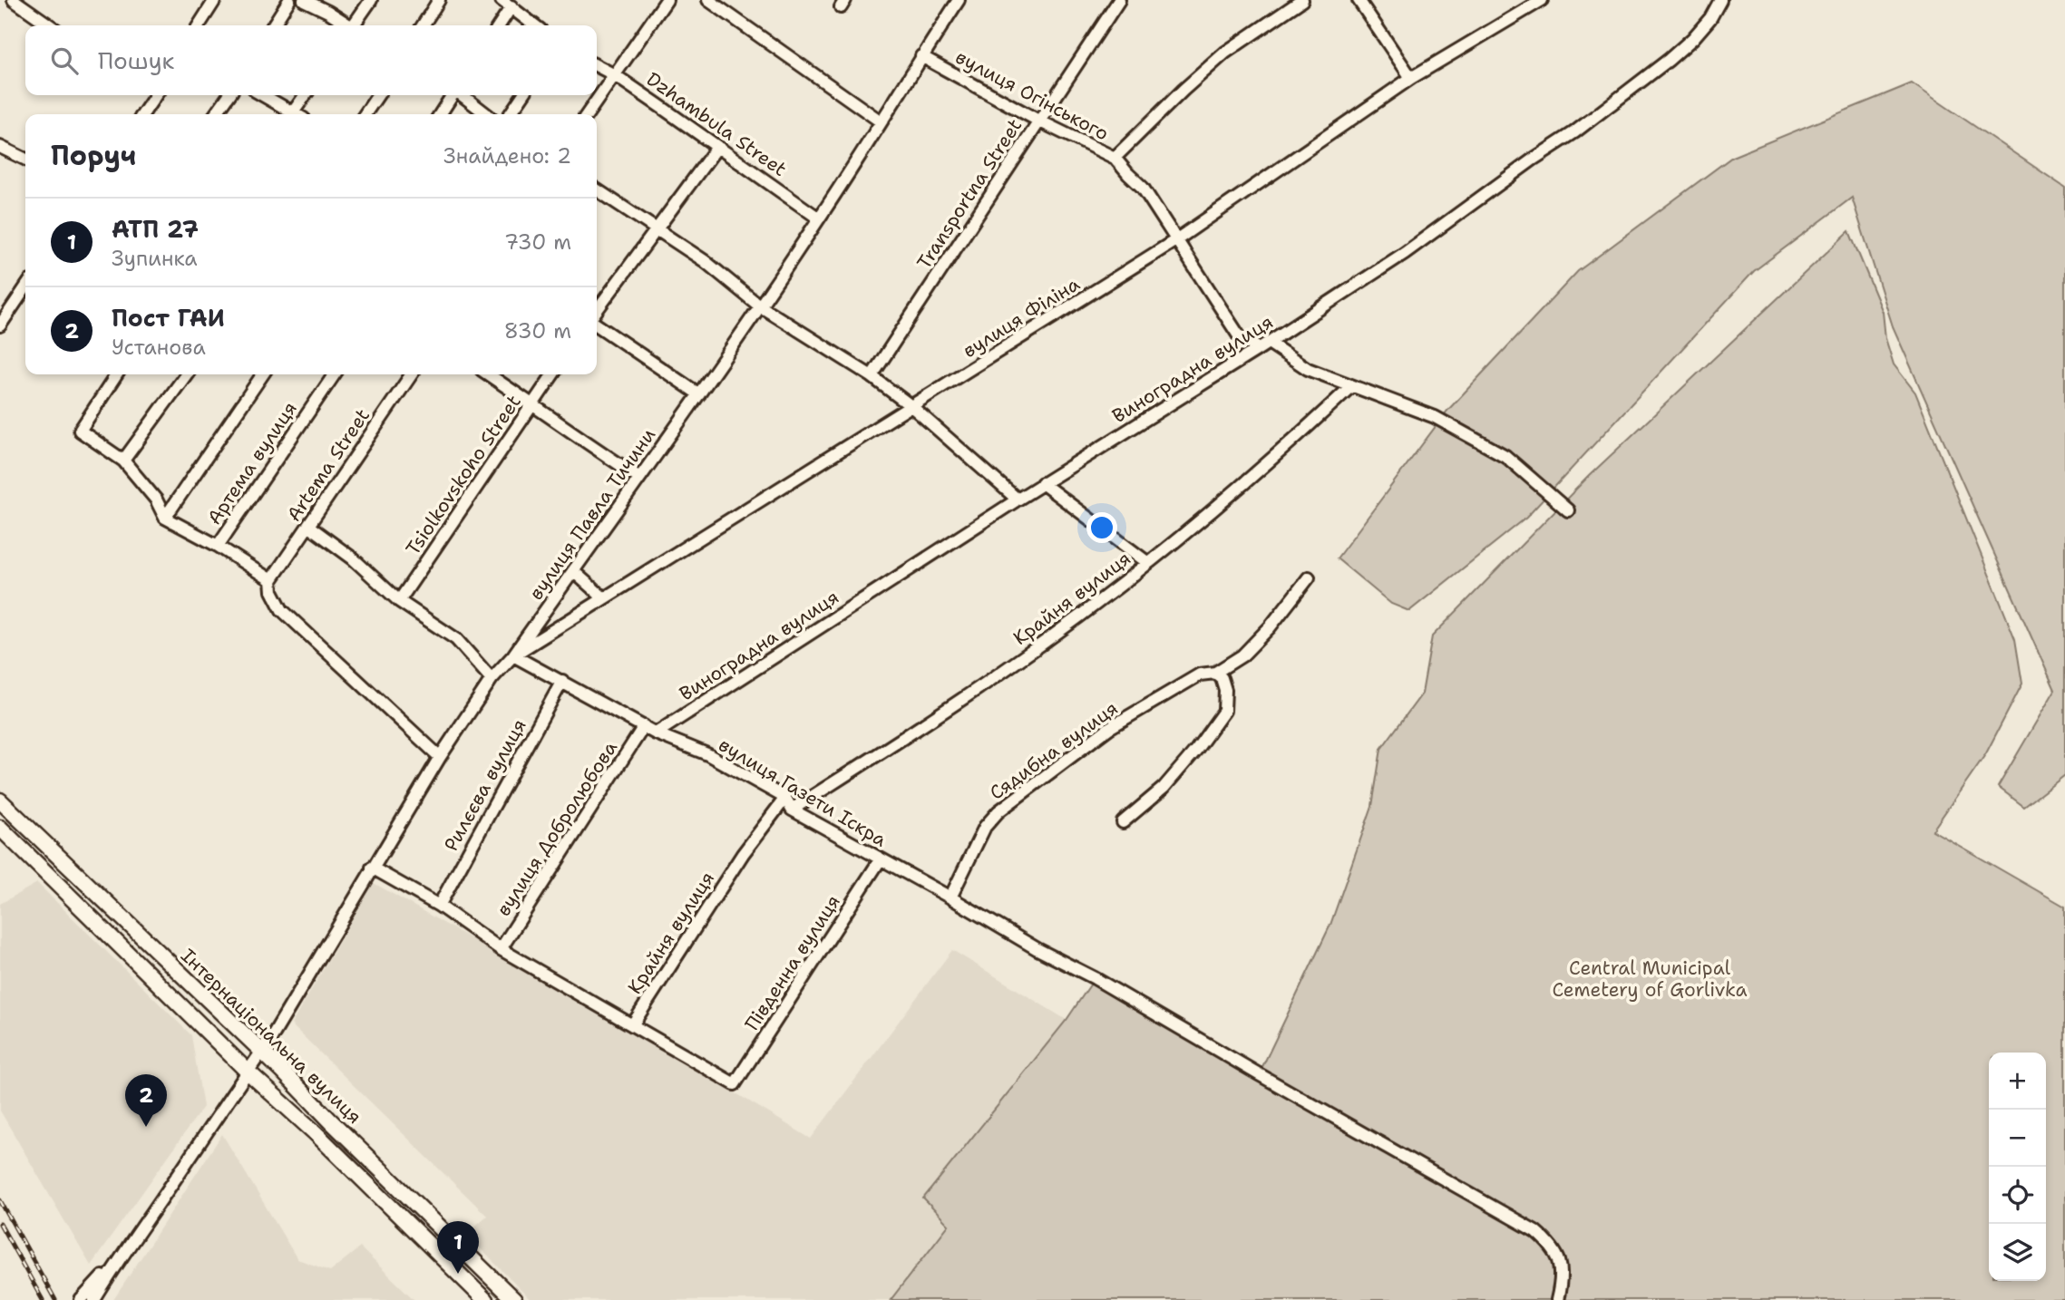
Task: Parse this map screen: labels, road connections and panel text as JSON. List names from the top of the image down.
{
  "streets": {
    "main road": ["Інтернаціональна вулиця"],
    "street": [
      "вулиця Огінського",
      "Dzhambula Street",
      "Transportna Street",
      "вулиця Філіна",
      "Виноградна вулиця",
      "Артема вулиця",
      "Artema Street",
      "Tsiolkovskoho Street",
      "вулиця Павла Тичини",
      "Крайня вулиця",
      "Сядибна вулиця",
      "Рилєєва вулиця",
      "вулиця Газети Іскра",
      "вулиця Добролюбова",
      "Південна вулиця"
    ]
  },
  "crossings": [
    ["вулиця Огінського", "Transportna Street"],
    ["вулиця Огінського", "вулиця Філіна"],
    ["вулиця Огінського", "Виноградна вулиця"],
    ["вулиця Огінського", "вулиця Павла Тичини"],
    ["вулиця Огінського", "Крайня вулиця"],
    ["Dzhambula Street", "вулиця Павла Тичини"],
    ["вулиця Філіна", "вулиця Павла Тичини"],
    ["вулиця Філіна", "вулиця Газети Іскра"],
    ["Виноградна вулиця", "вулиця Газети Іскра"],
    ["вулиця Павла Тичини", "вулиця Газети Іскра"],
    ["вулиця Павла Тичини", "Інтернаціональна вулиця"],
    ["Крайня вулиця", "вулиця Газети Іскра"],
    ["Крайня вулиця", "Південна вулиця"],
    ["Сядибна вулиця", "вулиця Газети Іскра"],
    ["Рилєєва вулиця", "вулиця Газети Іскра"],
    ["вулиця Газети Іскра", "вулиця Добролюбова"],
    ["вулиця Газети Іскра", "Південна вулиця"]
  ],
  "parks": ["Central Municipal Cemetery of Gorlivka"],
  "page": {
    "search": "Пошук",
    "heading": ["Поруч", "Знайдено: 2"],
    "list": [
      {
        "mark": "1",
        "name": "АТП 27",
        "note": "Зупинка",
        "value": "730 m"
      },
      {
        "mark": "2",
        "name": "Пост ГАИ",
        "note": "Установа",
        "value": "830 m"
      }
    ],
    "map_buttons": ["+", "−"],
    "pins": ["2", "1"]
  }
}
